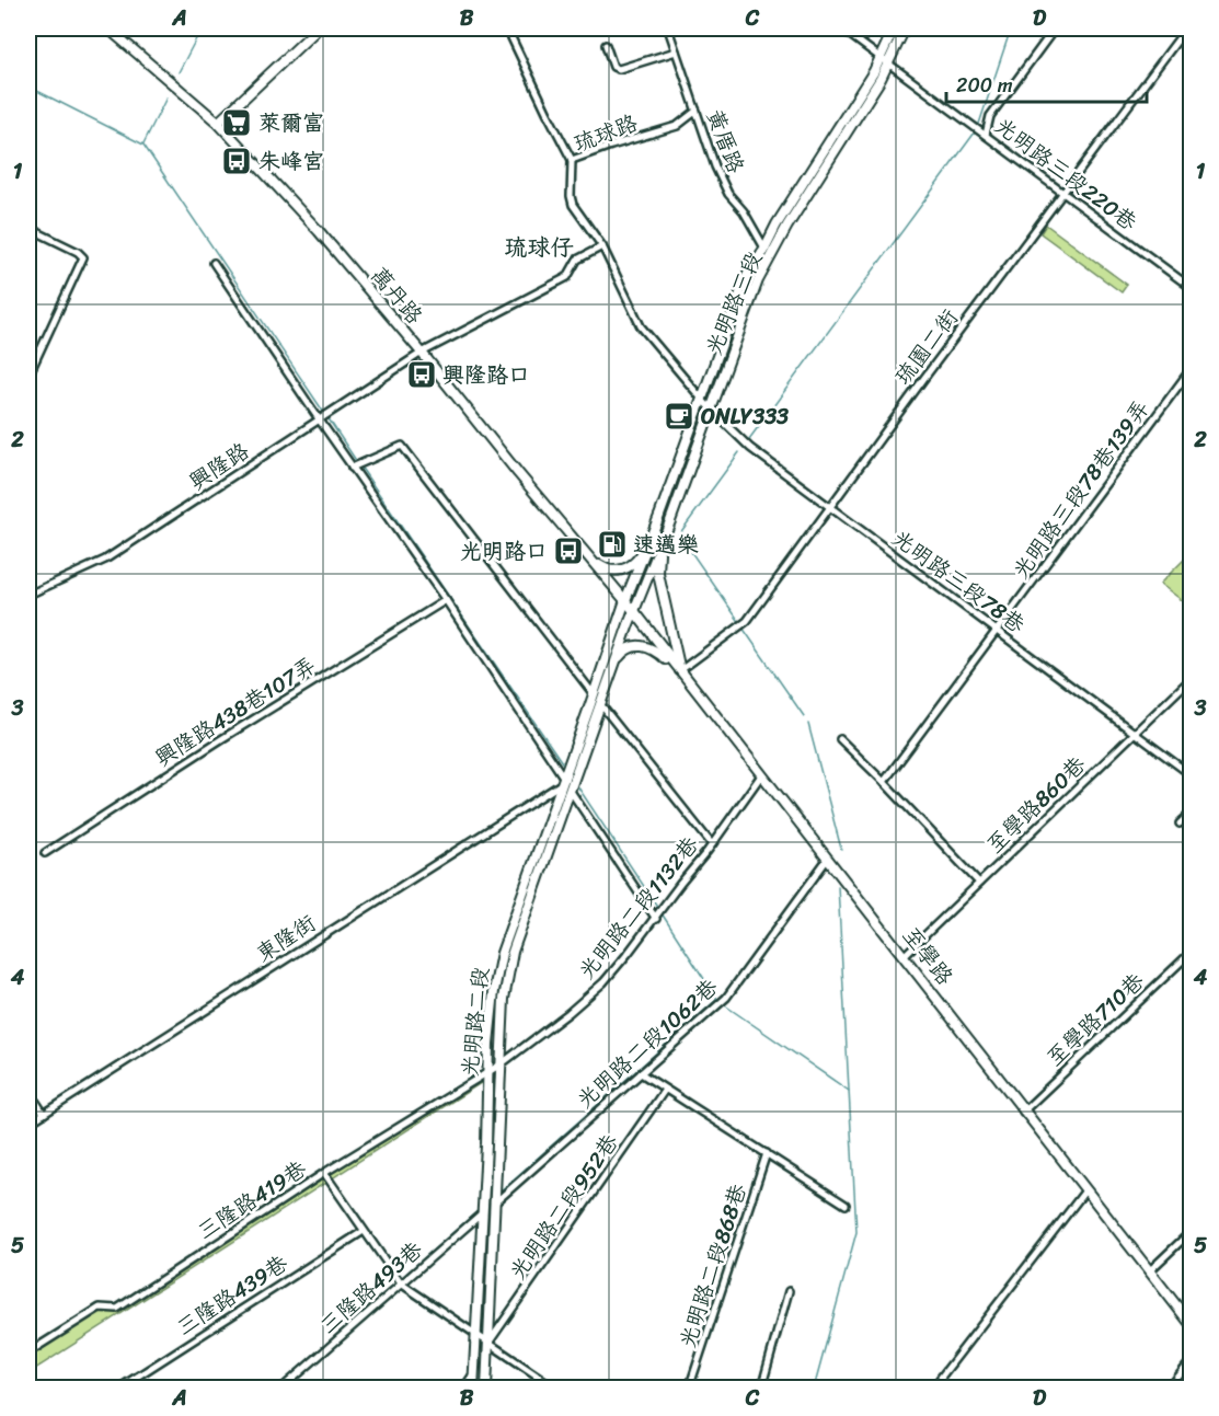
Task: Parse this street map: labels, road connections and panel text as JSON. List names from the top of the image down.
{
  "streets": {
    "street": [
      "琉球路",
      "黃厝路",
      "光明路三段220巷",
      "萬丹路",
      "光明路三段",
      "琉園二街",
      "興隆路",
      "光明路三段78巷139弄",
      "光明路三段78巷",
      "興隆路438巷107弄",
      "至學路860巷",
      "光明路二段1132巷",
      "東隆街",
      "至學路",
      "至學路710巷",
      "光明路二段",
      "光明路二段1062巷",
      "三隆路419巷",
      "光明路二段952巷",
      "光明路二段868巷",
      "三隆路493巷",
      "三隆路439巷"
    ]
  },
  "crossings": [
    ["琉球路", "黃厝路"],
    ["琉球路", "光明路三段"],
    ["琉球路", "光明路三段78巷"],
    ["黃厝路", "光明路三段"],
    ["光明路三段220巷", "光明路三段"],
    ["光明路三段220巷", "琉園二街"],
    ["萬丹路", "光明路三段"],
    ["萬丹路", "興隆路"],
    ["萬丹路", "至學路"],
    ["萬丹路", "光明路二段"],
    ["光明路三段", "光明路三段78巷"],
    ["光明路三段", "至學路"],
    ["光明路三段", "光明路二段"],
    ["琉園二街", "光明路三段78巷"],
    ["琉園二街", "至學路"],
    ["光明路三段78巷139弄", "光明路三段78巷"],
    ["光明路三段78巷", "至學路860巷"],
    ["至學路860巷", "至學路"],
    ["光明路二段1132巷", "至學路"],
    ["光明路二段1132巷", "光明路二段"],
    ["光明路二段1132巷", "三隆路419巷"],
    ["東隆街", "光明路二段"],
    ["至學路", "至學路710巷"],
    ["至學路", "光明路二段"],
    ["至學路", "光明路二段1062巷"],
    ["光明路二段", "光明路二段1062巷"],
    ["光明路二段", "三隆路419巷"],
    ["光明路二段", "光明路二段952巷"],
    ["光明路二段", "三隆路493巷"]
  ],
  "districts": ["琉球仔"],
  "places": {
    "supermarket": ["萊爾富"],
    "bus stop": ["朱峰宮", "興隆路口", "光明路口"],
    "cafe": ["ONLY333"],
    "fuel station": ["速邁樂"]
  },
  "scale_bar": "200 m",
  "grid": {
    "columns": [
      "A",
      "B",
      "C",
      "D"
    ],
    "rows": [
      "1",
      "2",
      "3",
      "4",
      "5"
    ]
  }
}
